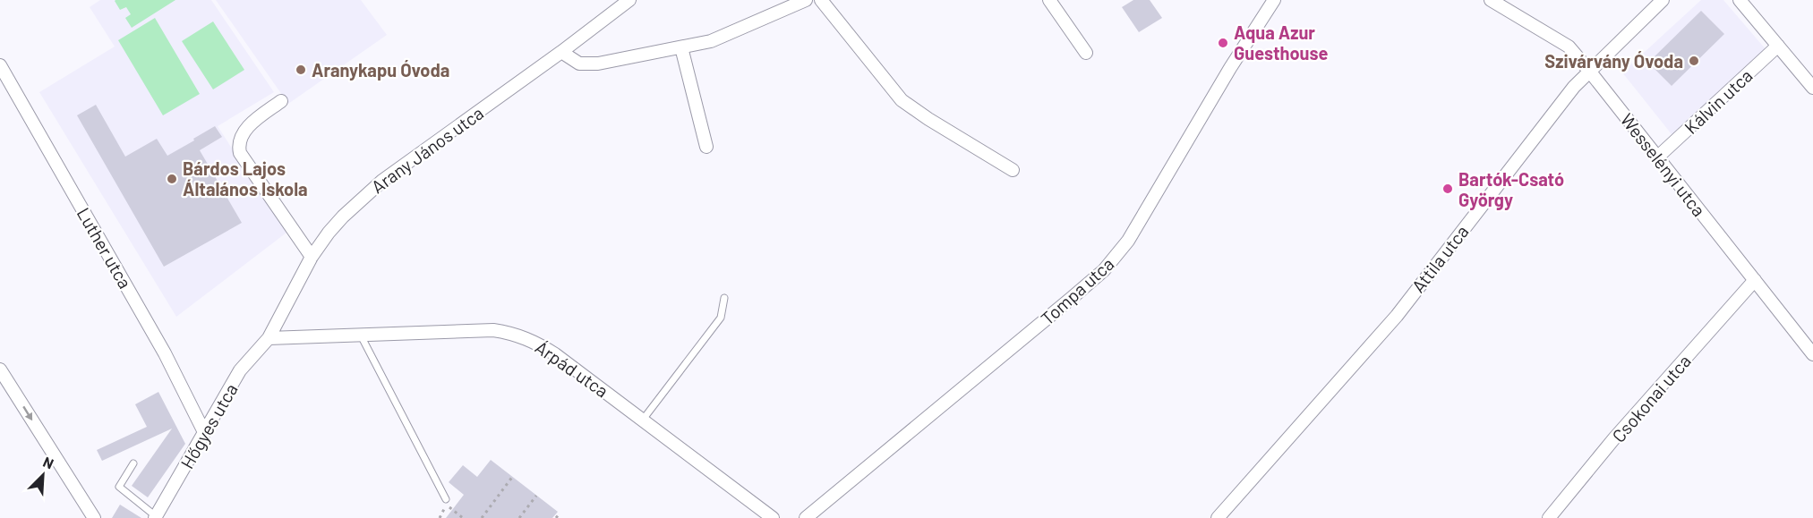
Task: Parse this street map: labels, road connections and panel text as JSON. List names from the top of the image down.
{
  "streets": {
    "street": [
      "Kálvin utca",
      "Arany János utca",
      "Wesselényi utca",
      "Luther utca",
      "Attila utca",
      "Tompa utca",
      "Árpád utca",
      "Csokonai utca",
      "Hőgyes utca"
    ]
  },
  "crossings": [
    ["Kálvin utca", "Wesselényi utca"],
    ["Arany János utca", "Árpád utca"],
    ["Arany János utca", "Hőgyes utca"],
    ["Wesselényi utca", "Attila utca"],
    ["Wesselényi utca", "Csokonai utca"],
    ["Luther utca", "Hőgyes utca"],
    ["Árpád utca", "Hőgyes utca"]
  ],
  "places": [
    "Aqua Azur Guesthouse",
    "Szivárvány Óvoda",
    "Aranykapu Óvoda",
    "Bárdos Lajos Általános Iskola",
    "Bartók-Csató György"
  ],
  "north": "top right"
}
